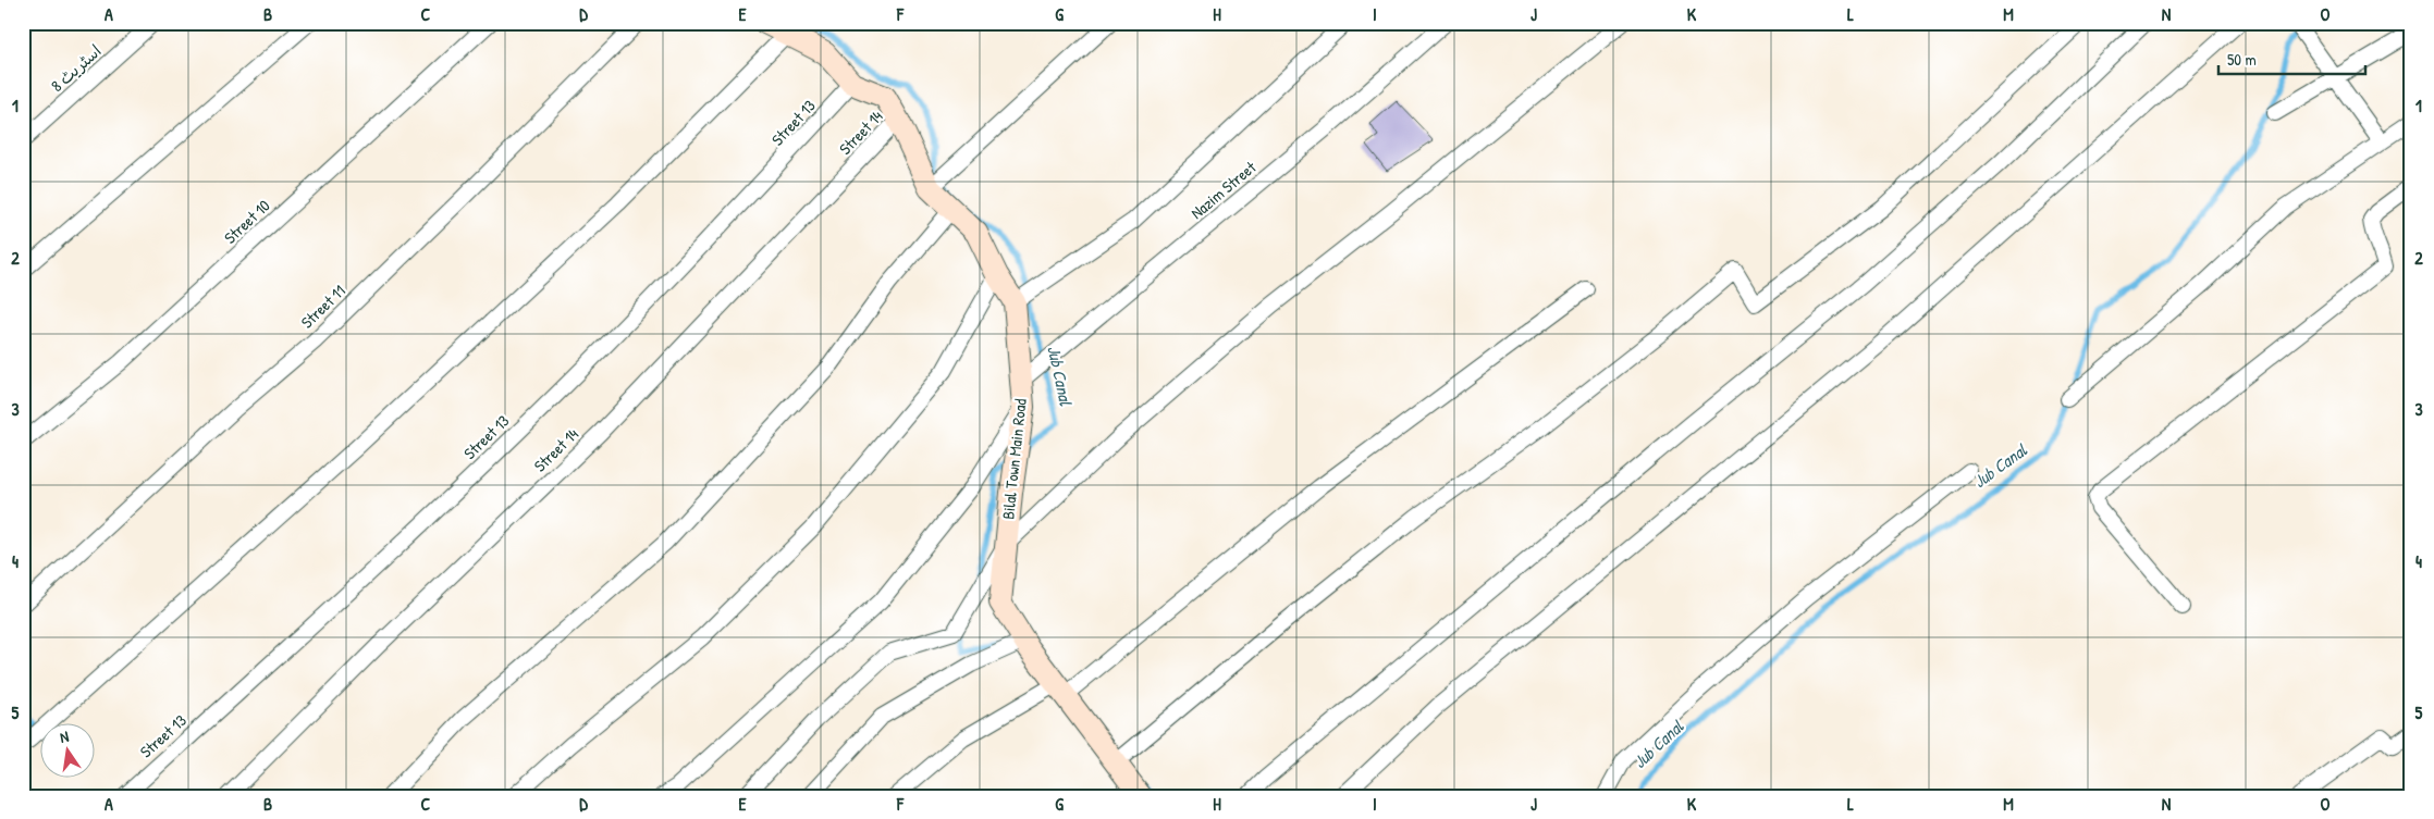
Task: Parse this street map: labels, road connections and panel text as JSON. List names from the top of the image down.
{
  "streets": {
    "street": [
      "اسٹریٹ 8",
      "Street 13",
      "Street 14",
      "Nazim Street",
      "Street 10",
      "Street 11",
      "Bilal Town Main Road"
    ]
  },
  "crossings": [
    ["Street 13", "Bilal Town Main Road"],
    ["Street 14", "Bilal Town Main Road"],
    ["Nazim Street", "Bilal Town Main Road"]
  ],
  "water": ["Jub Canal"],
  "scale_bar": "50 m",
  "north": "top",
  "grid": {
    "columns": [
      "A",
      "B",
      "C",
      "D",
      "E",
      "F",
      "G",
      "H",
      "I",
      "J",
      "K",
      "L",
      "M",
      "N",
      "O"
    ],
    "rows": [
      "1",
      "2",
      "3",
      "4",
      "5"
    ]
  }
}
